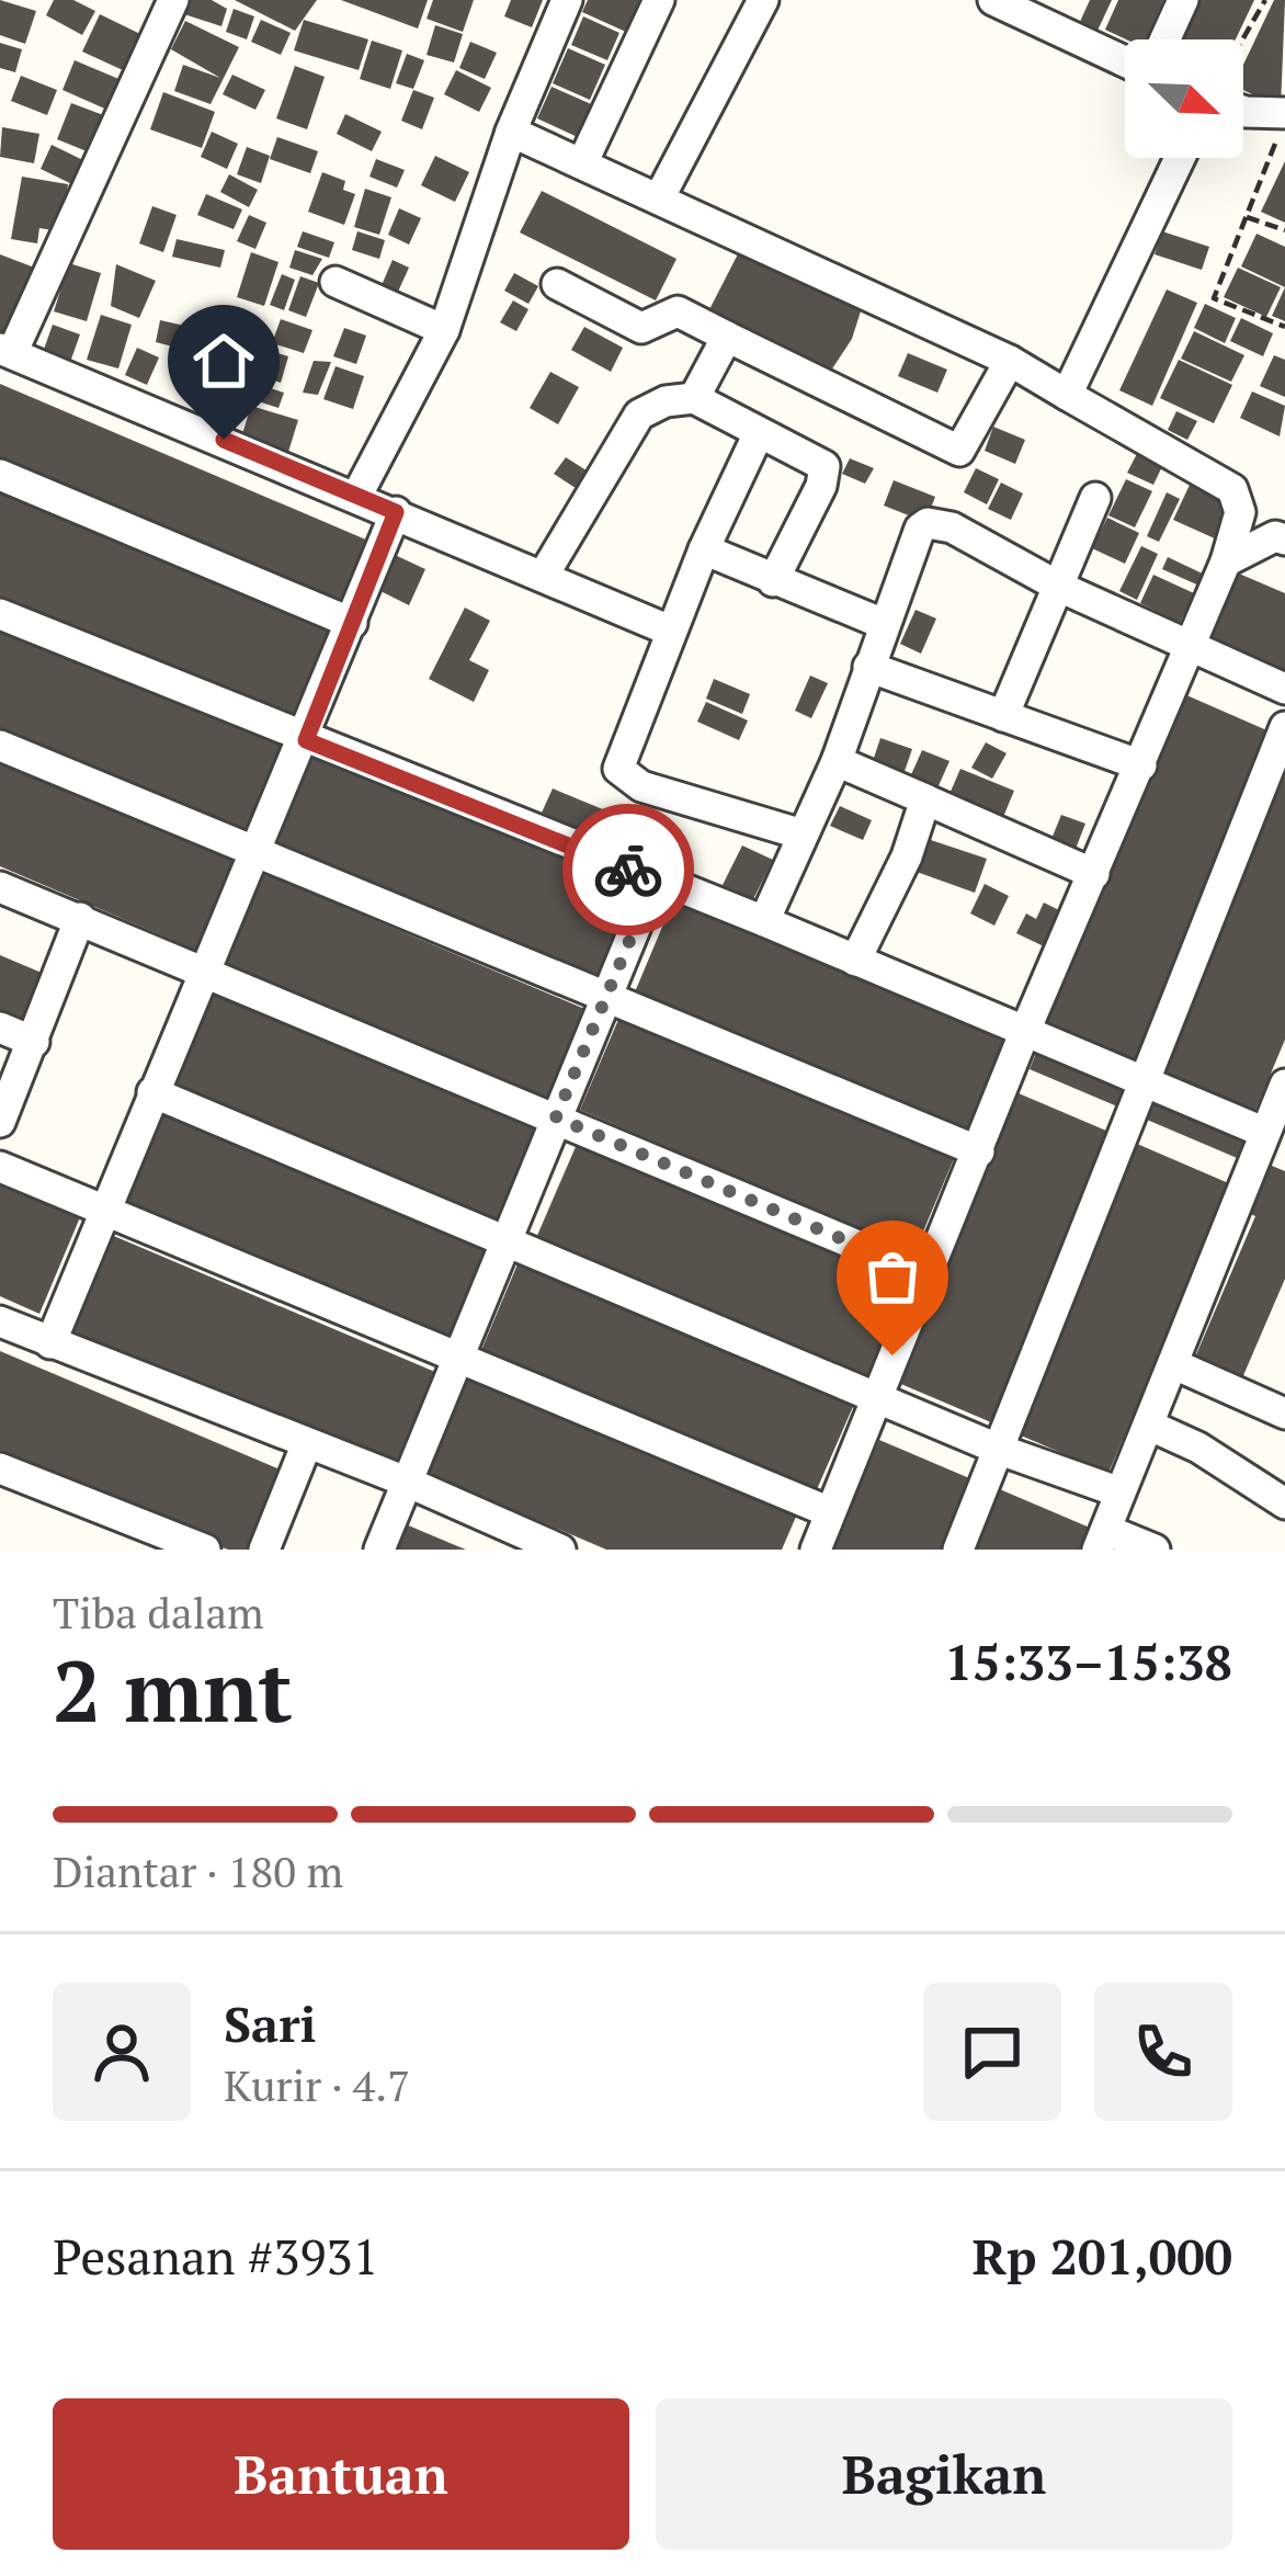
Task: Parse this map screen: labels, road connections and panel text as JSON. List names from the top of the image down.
{
  "north": "bottom right",
  "page": {
    "heading": ["2 mnt", "Tiba dalam", "15:33–15:38"],
    "panel": [
      "Sari",
      "Kurir · 4.7",
      "Pesanan #3931",
      "Rp 201,000"
    ],
    "bar": "Diantar · 180 m",
    "buttons": ["Bantuan", "Bagikan"]
  }
}
